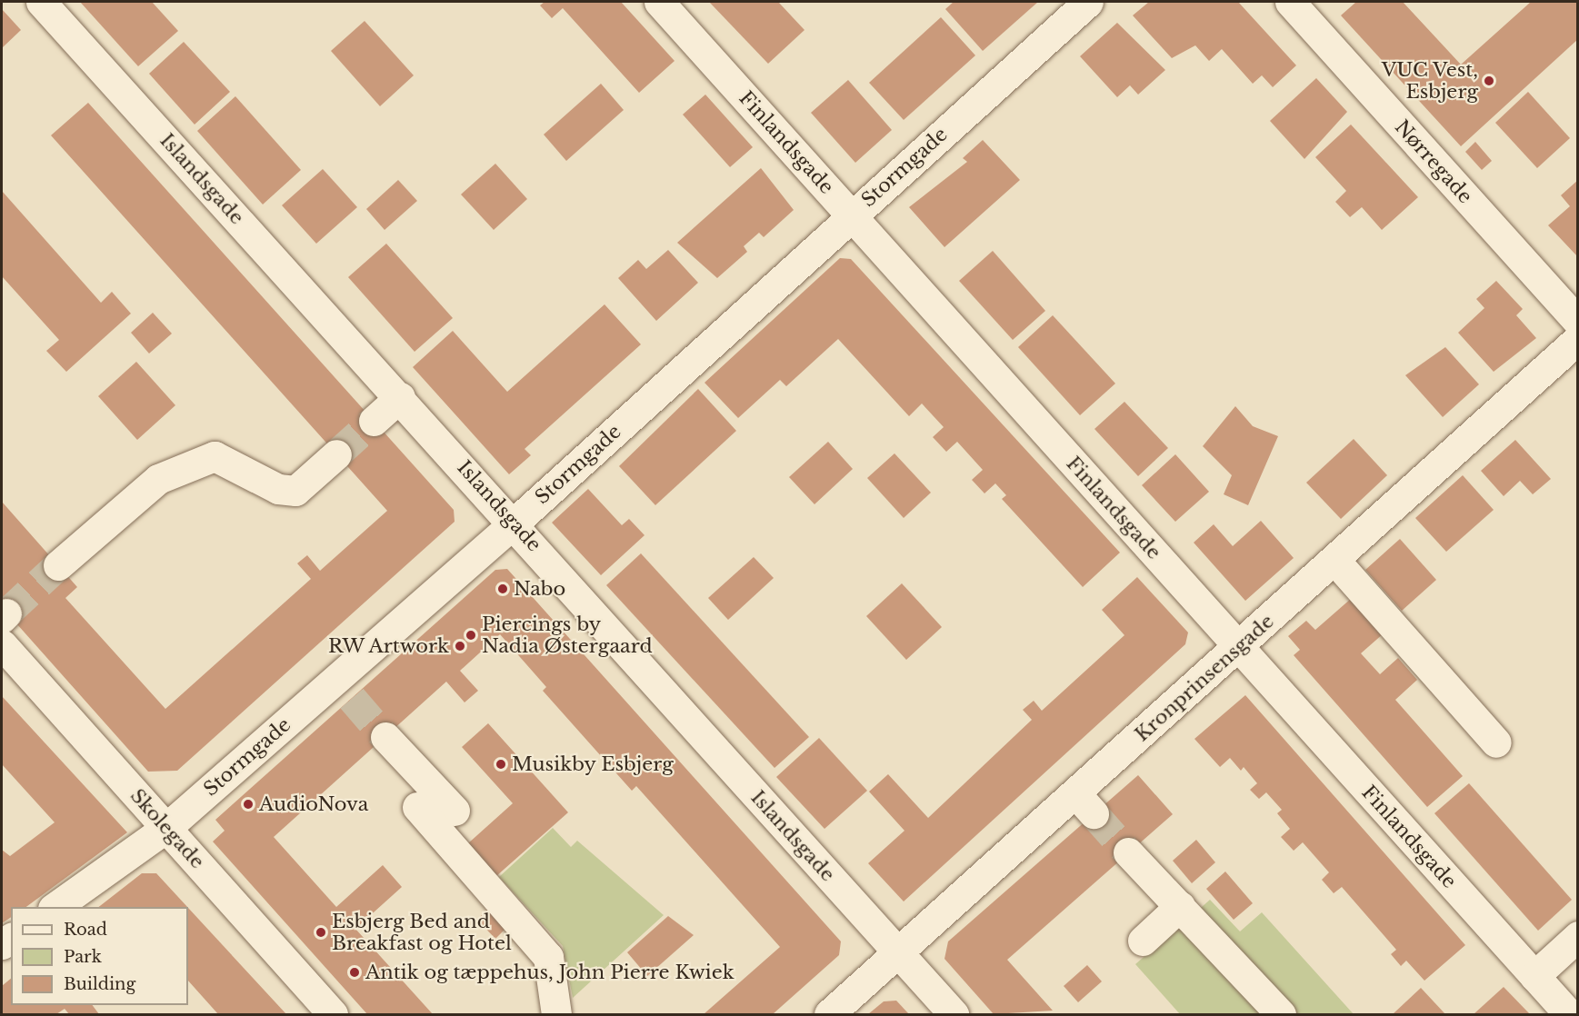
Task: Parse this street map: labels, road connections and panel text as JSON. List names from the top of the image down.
{
  "streets": {
    "street": [
      "Finlandsgade",
      "Nørregade",
      "Stormgade",
      "Islandsgade",
      "Kronprinsensgade",
      "Skolegade"
    ]
  },
  "crossings": [
    ["Finlandsgade", "Stormgade"],
    ["Finlandsgade", "Kronprinsensgade"],
    ["Stormgade", "Islandsgade"],
    ["Stormgade", "Skolegade"],
    ["Islandsgade", "Kronprinsensgade"]
  ],
  "places": [
    "VUC Vest, Esbjerg",
    "Nabo",
    "Piercings by Nadia Østergaard",
    "RW Artwork",
    "Musikby Esbjerg",
    "AudioNova",
    "Esbjerg Bed and Breakfast og Hotel",
    "Antik og tæppehus, John Pierre Kwiek"
  ],
  "legend": ["Road", "Park", "Building"]
}
